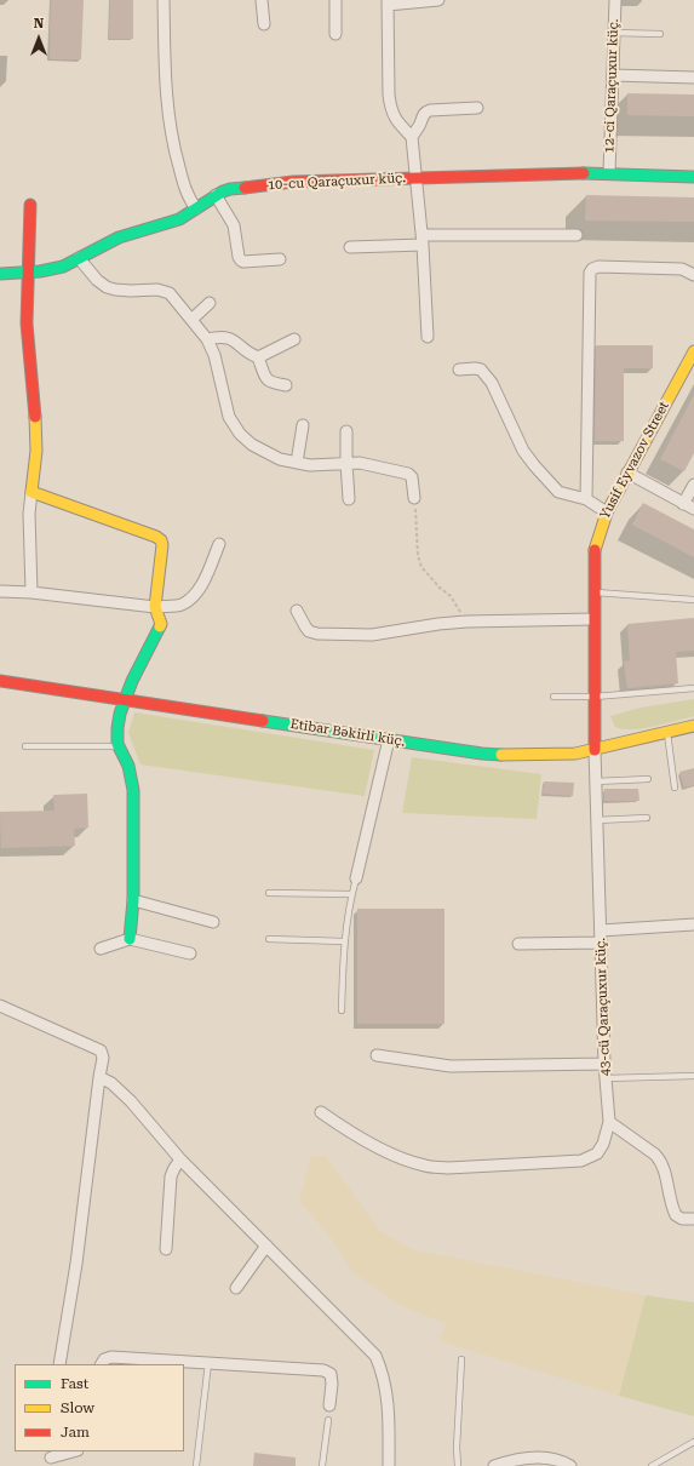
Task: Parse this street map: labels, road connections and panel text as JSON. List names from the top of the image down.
{
  "streets": {
    "street": [
      "12-ci Qaraçuxur küç.",
      "10-cu Qaraçuxur küç.",
      "Yusif Eyvazov Street",
      "Etibar Bəkirli küç.",
      "43-cü Qaraçuxur küç."
    ]
  },
  "crossings": [
    ["12-ci Qaraçuxur küç.", "10-cu Qaraçuxur küç."],
    ["Yusif Eyvazov Street", "Etibar Bəkirli küç."],
    ["Yusif Eyvazov Street", "43-cü Qaraçuxur küç."],
    ["Etibar Bəkirli küç.", "43-cü Qaraçuxur küç."]
  ],
  "legend": ["Fast", "Slow", "Jam"],
  "north": "top"
}
